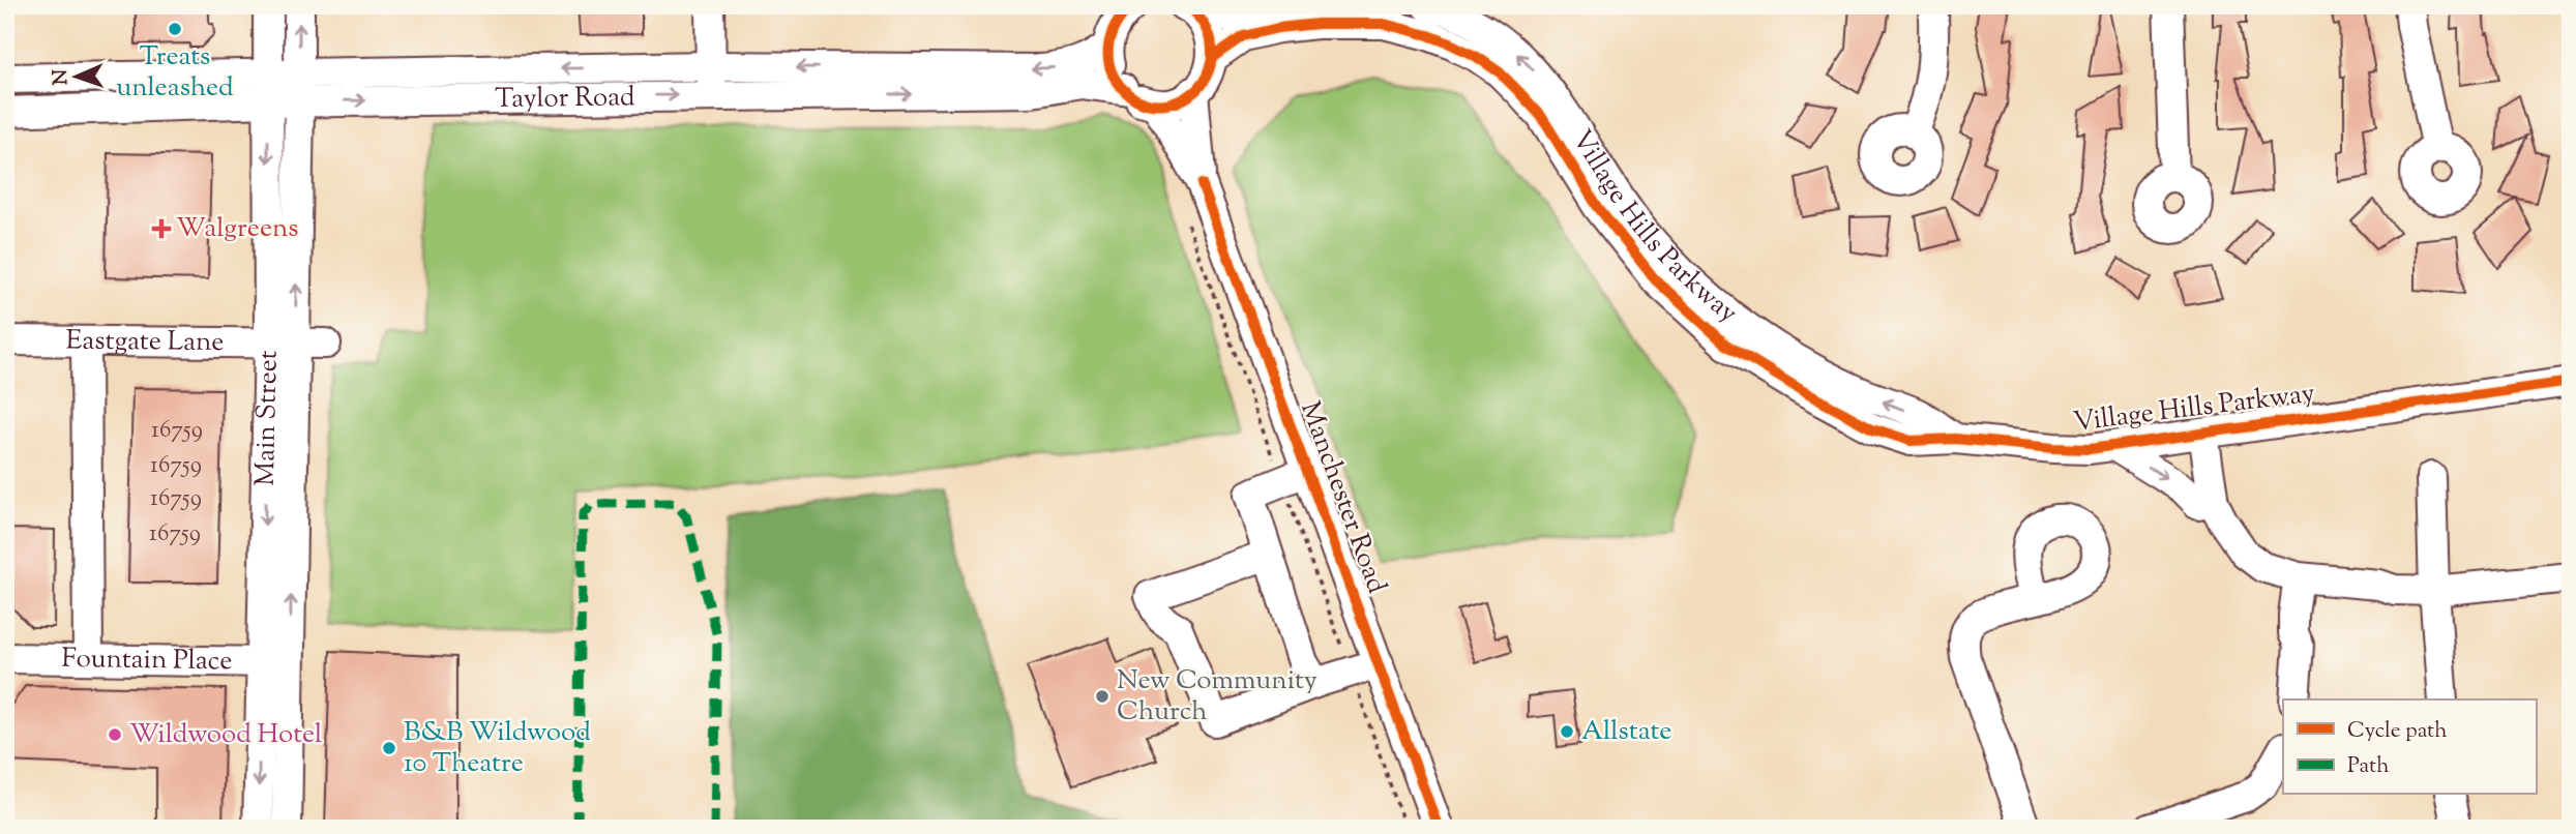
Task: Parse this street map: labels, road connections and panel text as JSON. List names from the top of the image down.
{
  "streets": {
    "street": [
      "Taylor Road",
      "Village Hills Parkway",
      "Eastgate Lane",
      "Main Street",
      "Manchester Road",
      "Fountain Place"
    ]
  },
  "crossings": [
    ["Taylor Road", "Main Street"],
    ["Taylor Road", "Manchester Road"],
    ["Eastgate Lane", "Main Street"],
    ["Main Street", "Fountain Place"]
  ],
  "places": {
    "other": [
      "Treats unleashed",
      "New Community Church",
      "Allstate",
      "Wildwood Hotel",
      "B&B Wildwood 10 Theatre"
    ],
    "health": ["Walgreens"]
  },
  "house_numbers": [
    "16759",
    "16759",
    "16759",
    "16759"
  ],
  "legend": ["Cycle path", "Path"],
  "north": "left"
}
